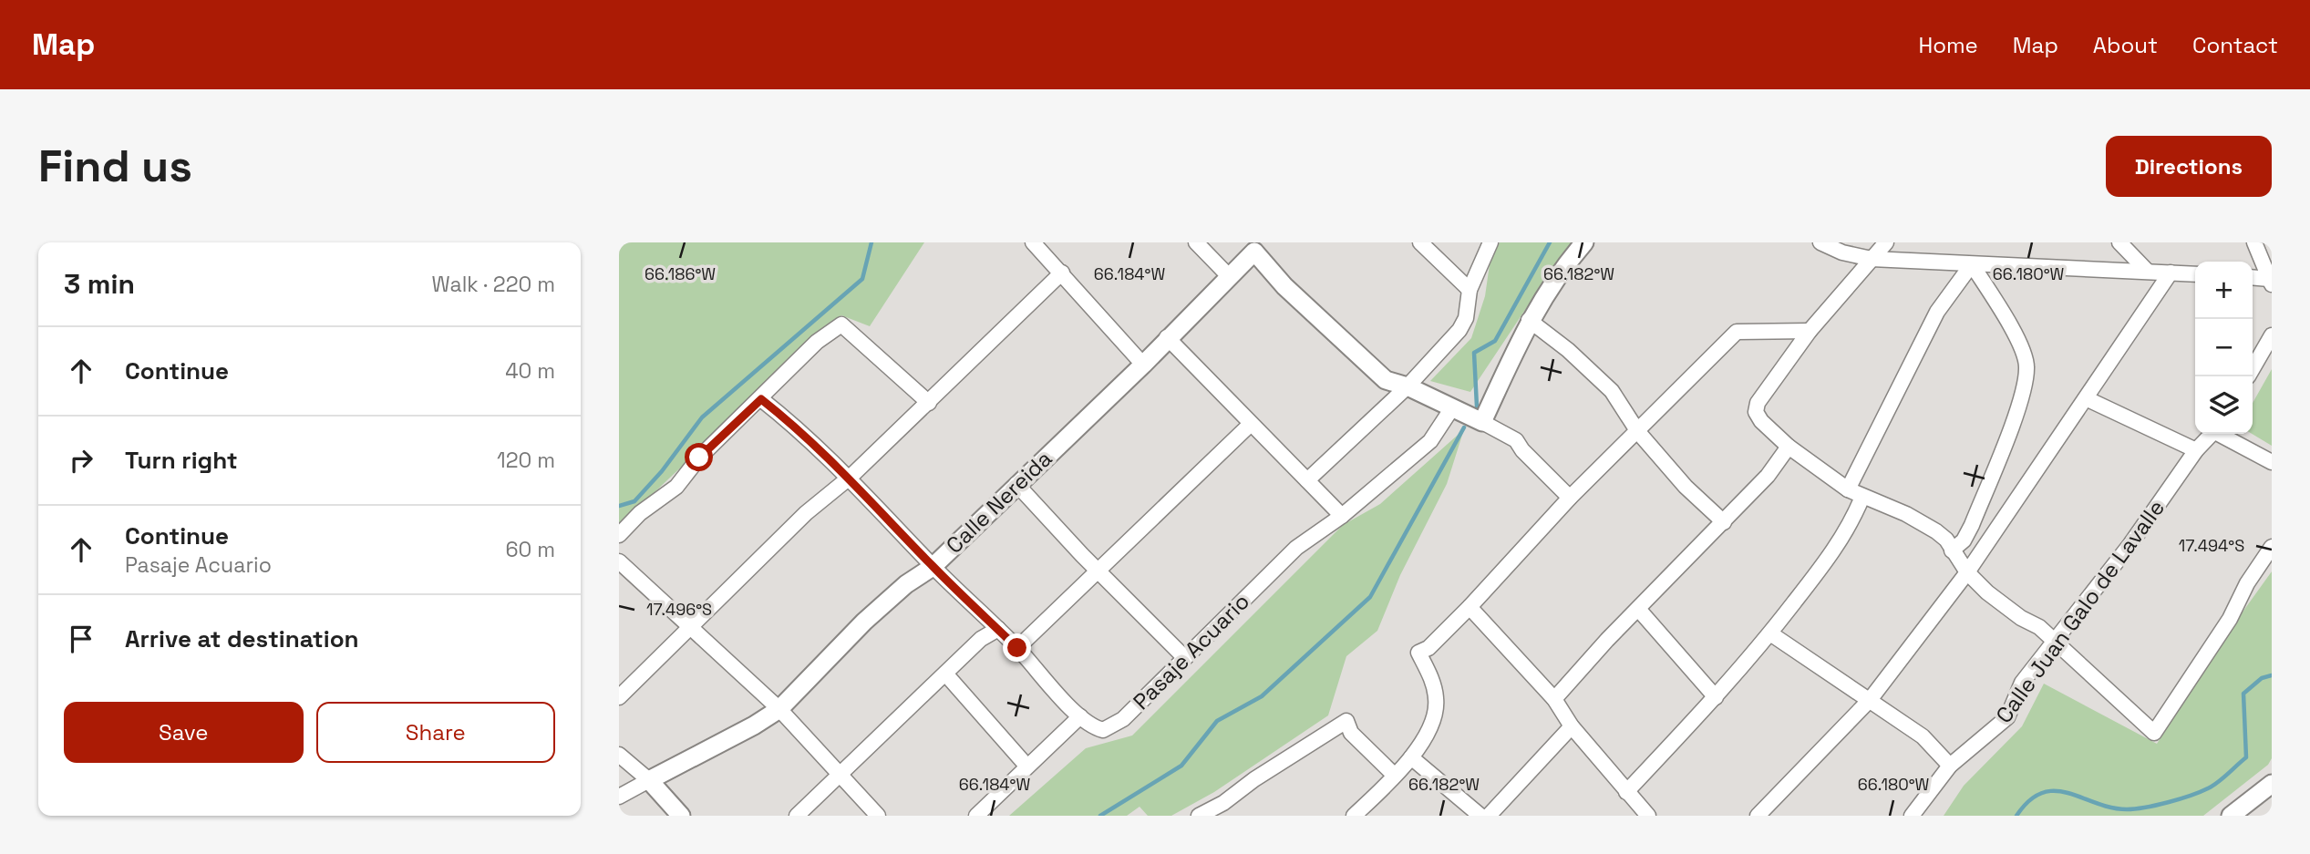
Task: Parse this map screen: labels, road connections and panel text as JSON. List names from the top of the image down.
{
  "streets": {
    "street": ["Calle Nereida", "Calle Juan Galo de Lavalle", "Pasaje Acuario"]
  },
  "crossings": [
    ["Calle Nereida", "Pasaje Acuario"]
  ],
  "page": {
    "header": "Map",
    "nav": [
      "Home",
      "Map",
      "About",
      "Contact"
    ],
    "buttons": [
      "Directions",
      ["Save", "Share"]
    ],
    "title": "Find us",
    "heading": ["3 min", "Walk · 220 m"],
    "map_buttons": ["+", "−"],
    "list": [
      ["Continue", "40 m"],
      ["Turn right", "120 m"],
      ["Continue", "Pasaje Acuario", "60 m"],
      "Arrive at destination"
    ]
  },
  "coordinates": [
    "66.186°W",
    "66.184°W",
    "66.182°W",
    "66.180°W",
    "17.494°S",
    "17.496°S"
  ]
}
